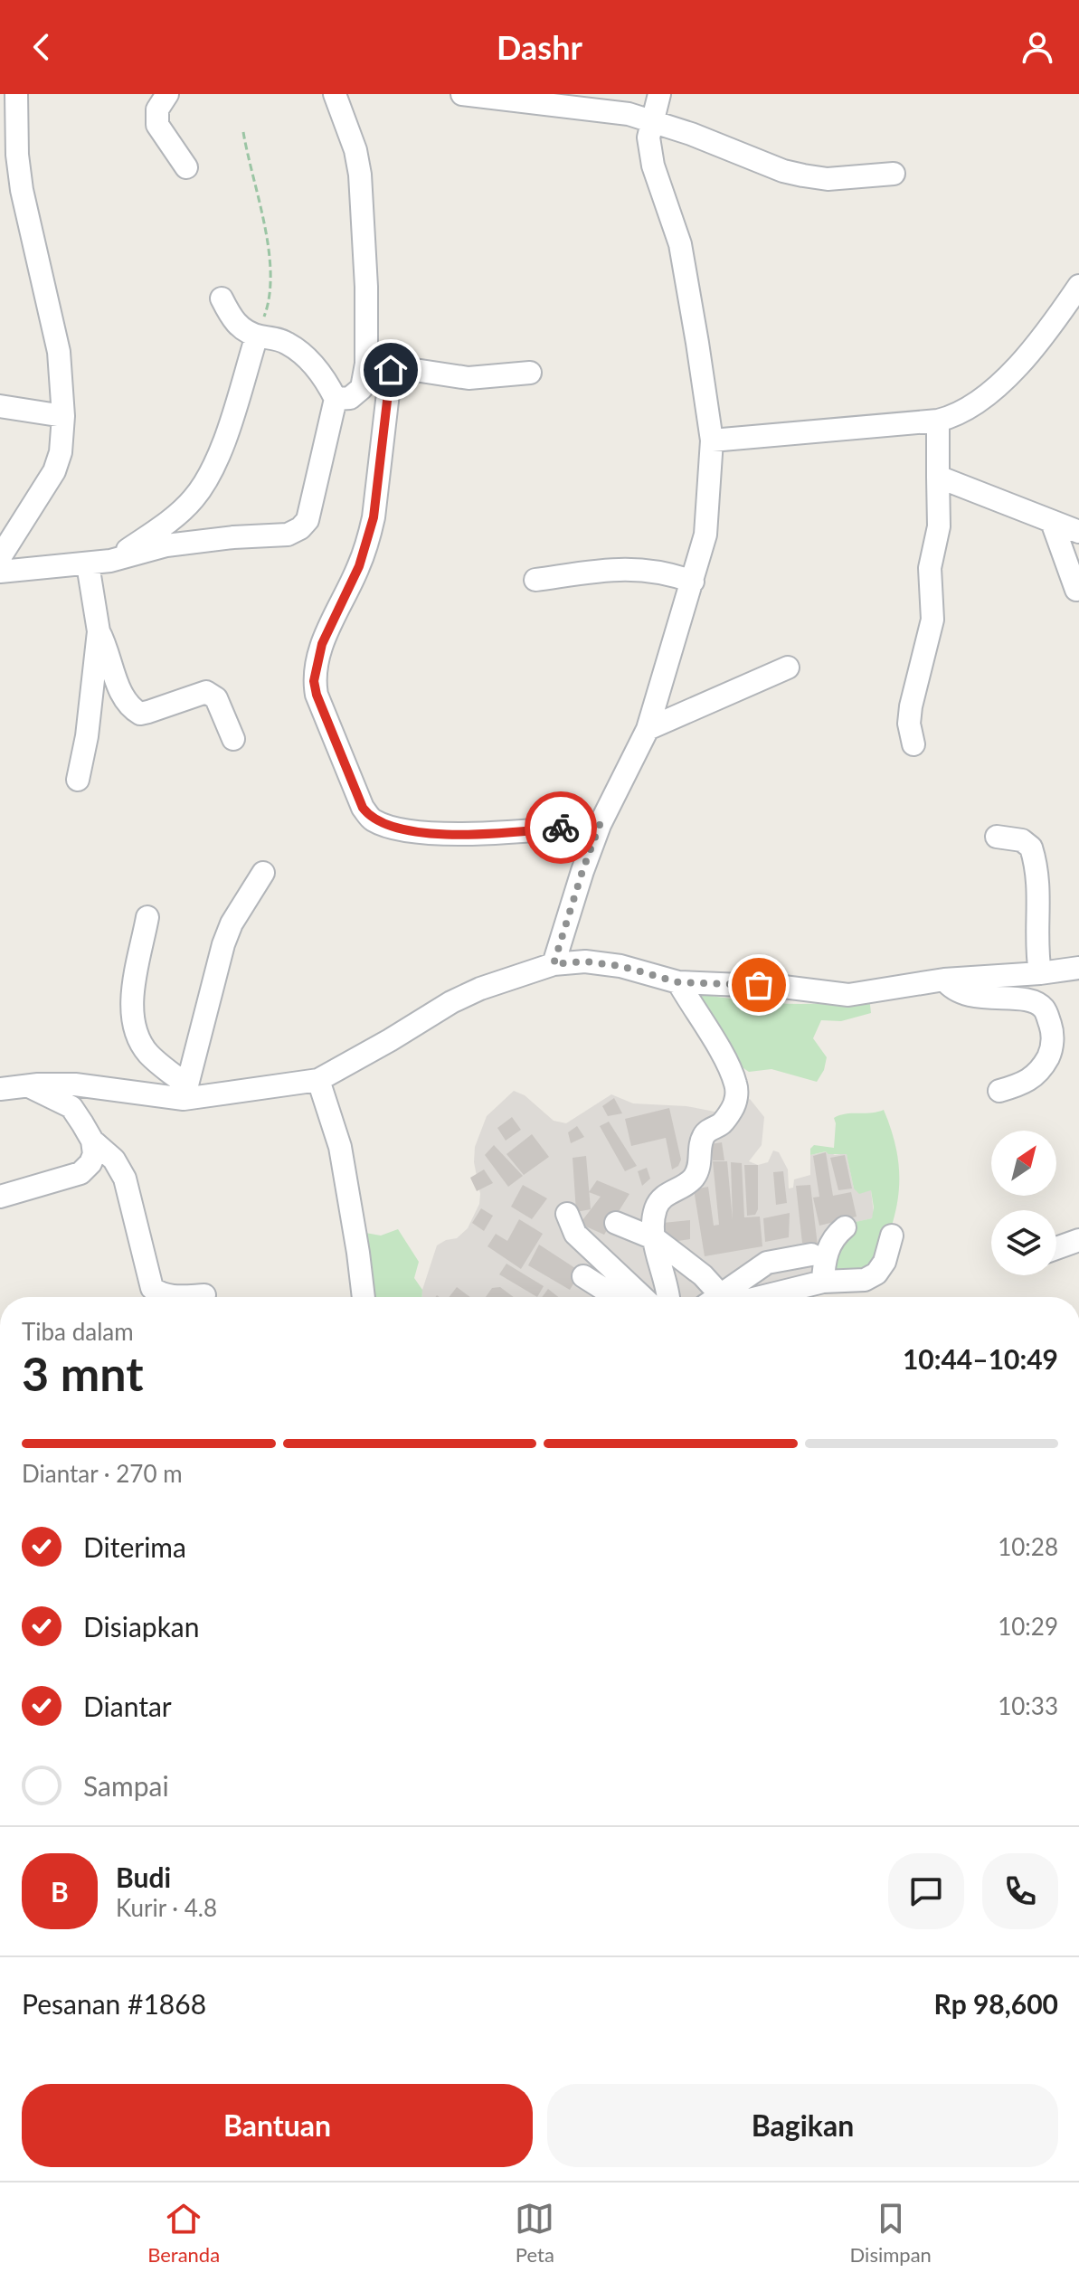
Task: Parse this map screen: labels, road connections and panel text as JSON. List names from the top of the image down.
{
  "north": "top right",
  "page": {
    "header": "Dashr",
    "heading": ["3 mnt", "Tiba dalam", "10:44–10:49"],
    "panel": [
      "Budi",
      "Kurir · 4.8",
      "Pesanan #1868",
      "Rp 98,600"
    ],
    "bar": "Diantar · 270 m",
    "list": [
      ["Diterima", "10:28"],
      ["Disiapkan", "10:29"],
      ["Diantar", "10:33"],
      "Sampai"
    ],
    "round": "B",
    "buttons": ["Bantuan", "Bagikan"],
    "tabs": ["Beranda", "Peta", "Disimpan"]
  }
}
